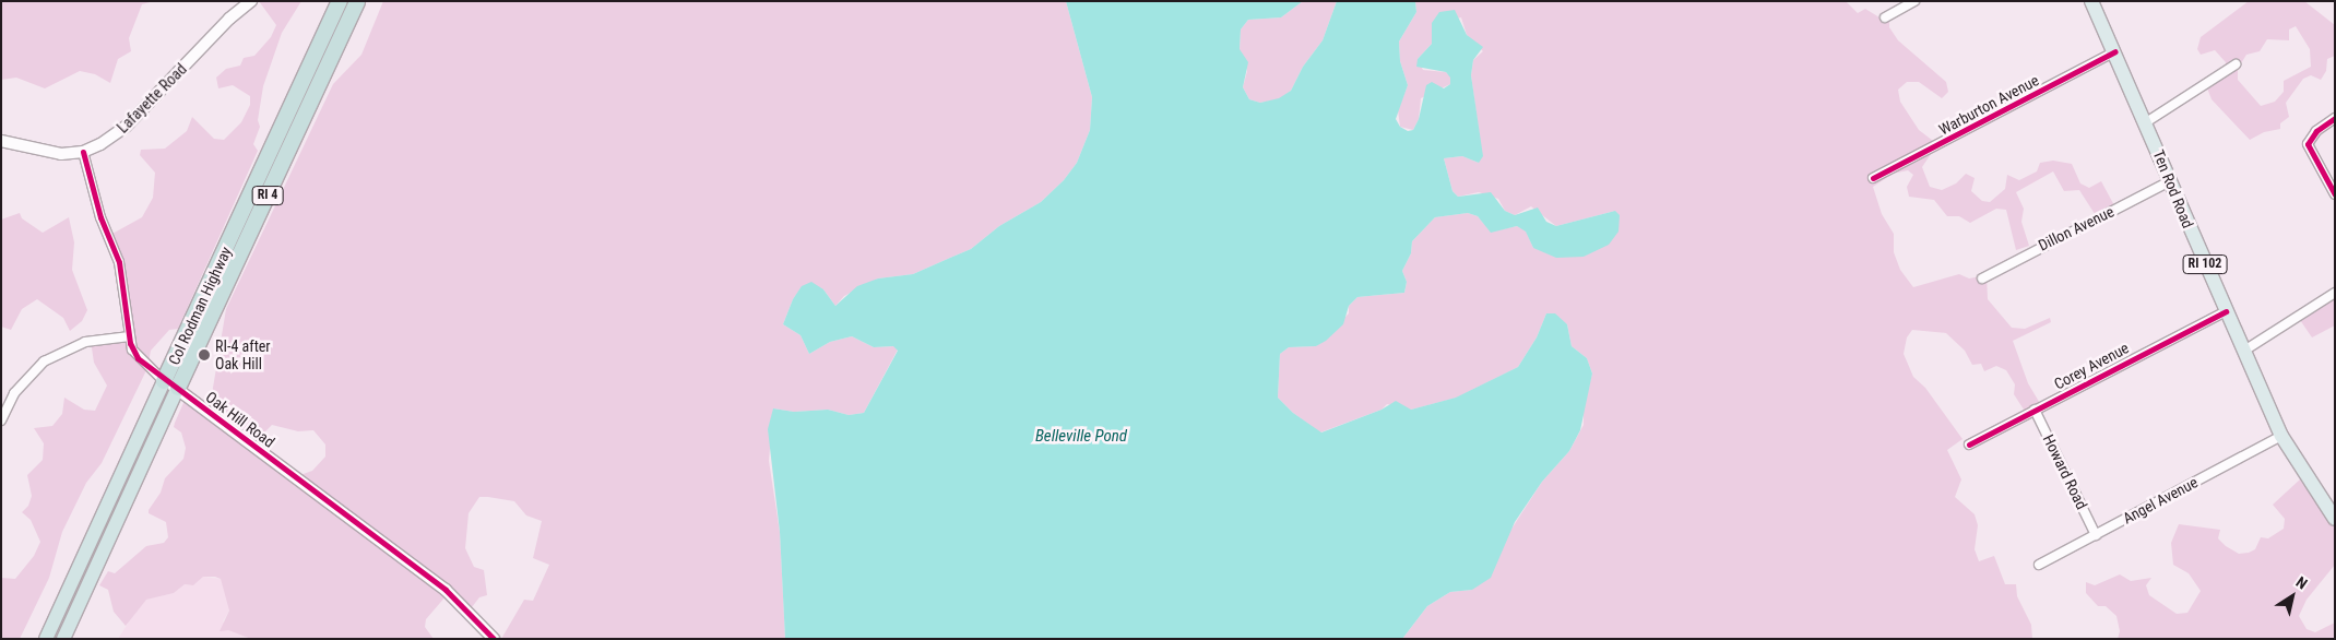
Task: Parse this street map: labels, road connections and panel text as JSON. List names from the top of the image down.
{
  "streets": {
    "highway": ["RI 4", "Col Rodman Highway"],
    "main road": ["Ten Rod Road", "RI 102"],
    "street": [
      "Lafayette Road",
      "Warburton Avenue",
      "Dillon Avenue",
      "Corey Avenue",
      "Oak Hill Road",
      "Howard Road",
      "Angel Avenue"
    ]
  },
  "crossings": [
    ["Lafayette Road", "Oak Hill Road"],
    ["Warburton Avenue", "Ten Rod Road"],
    ["Ten Rod Road", "Dillon Avenue"],
    ["Ten Rod Road", "Corey Avenue"],
    ["Ten Rod Road", "Angel Avenue"],
    ["Col Rodman Highway", "Oak Hill Road"],
    ["Corey Avenue", "Howard Road"],
    ["Howard Road", "Angel Avenue"]
  ],
  "water": ["Belleville Pond"],
  "places": ["RI-4 after Oak Hill"],
  "north": "top right"
}
